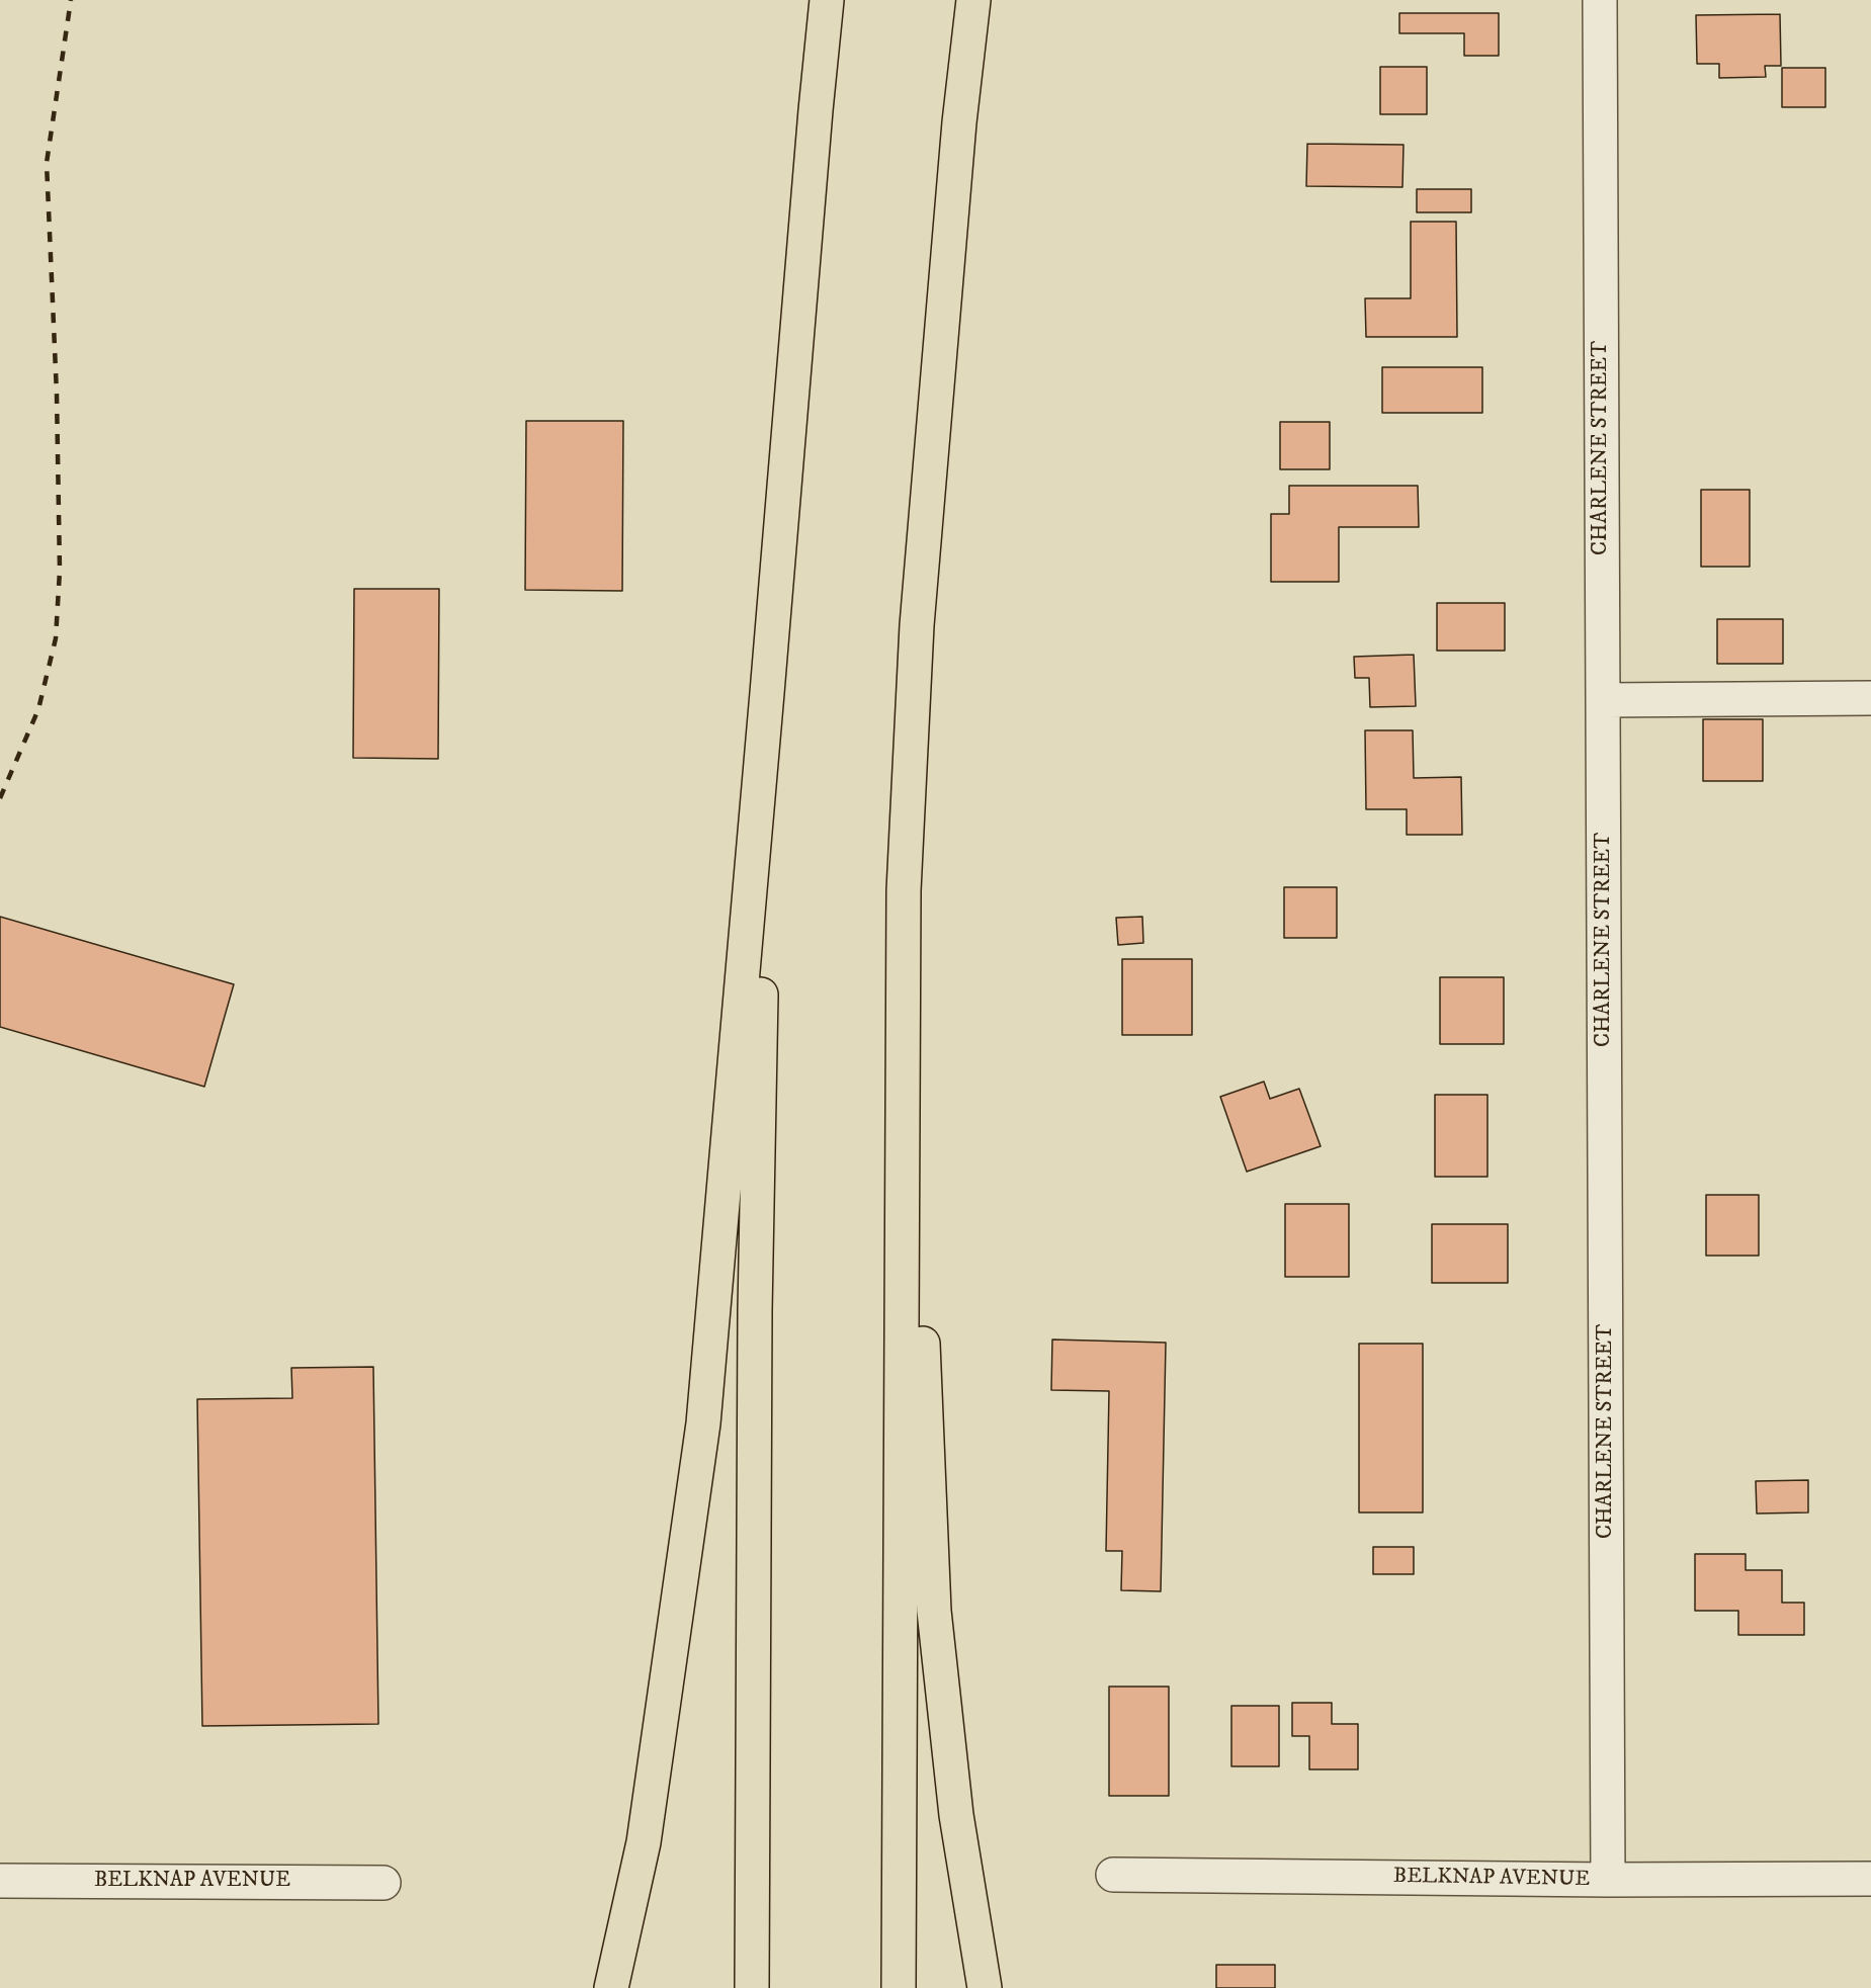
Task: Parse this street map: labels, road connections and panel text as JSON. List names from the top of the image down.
{
  "streets": {
    "street": ["CHARLENE STREET", "BELKNAP AVENUE"]
  },
  "crossings": [
    ["CHARLENE STREET", "BELKNAP AVENUE"]
  ]
}
